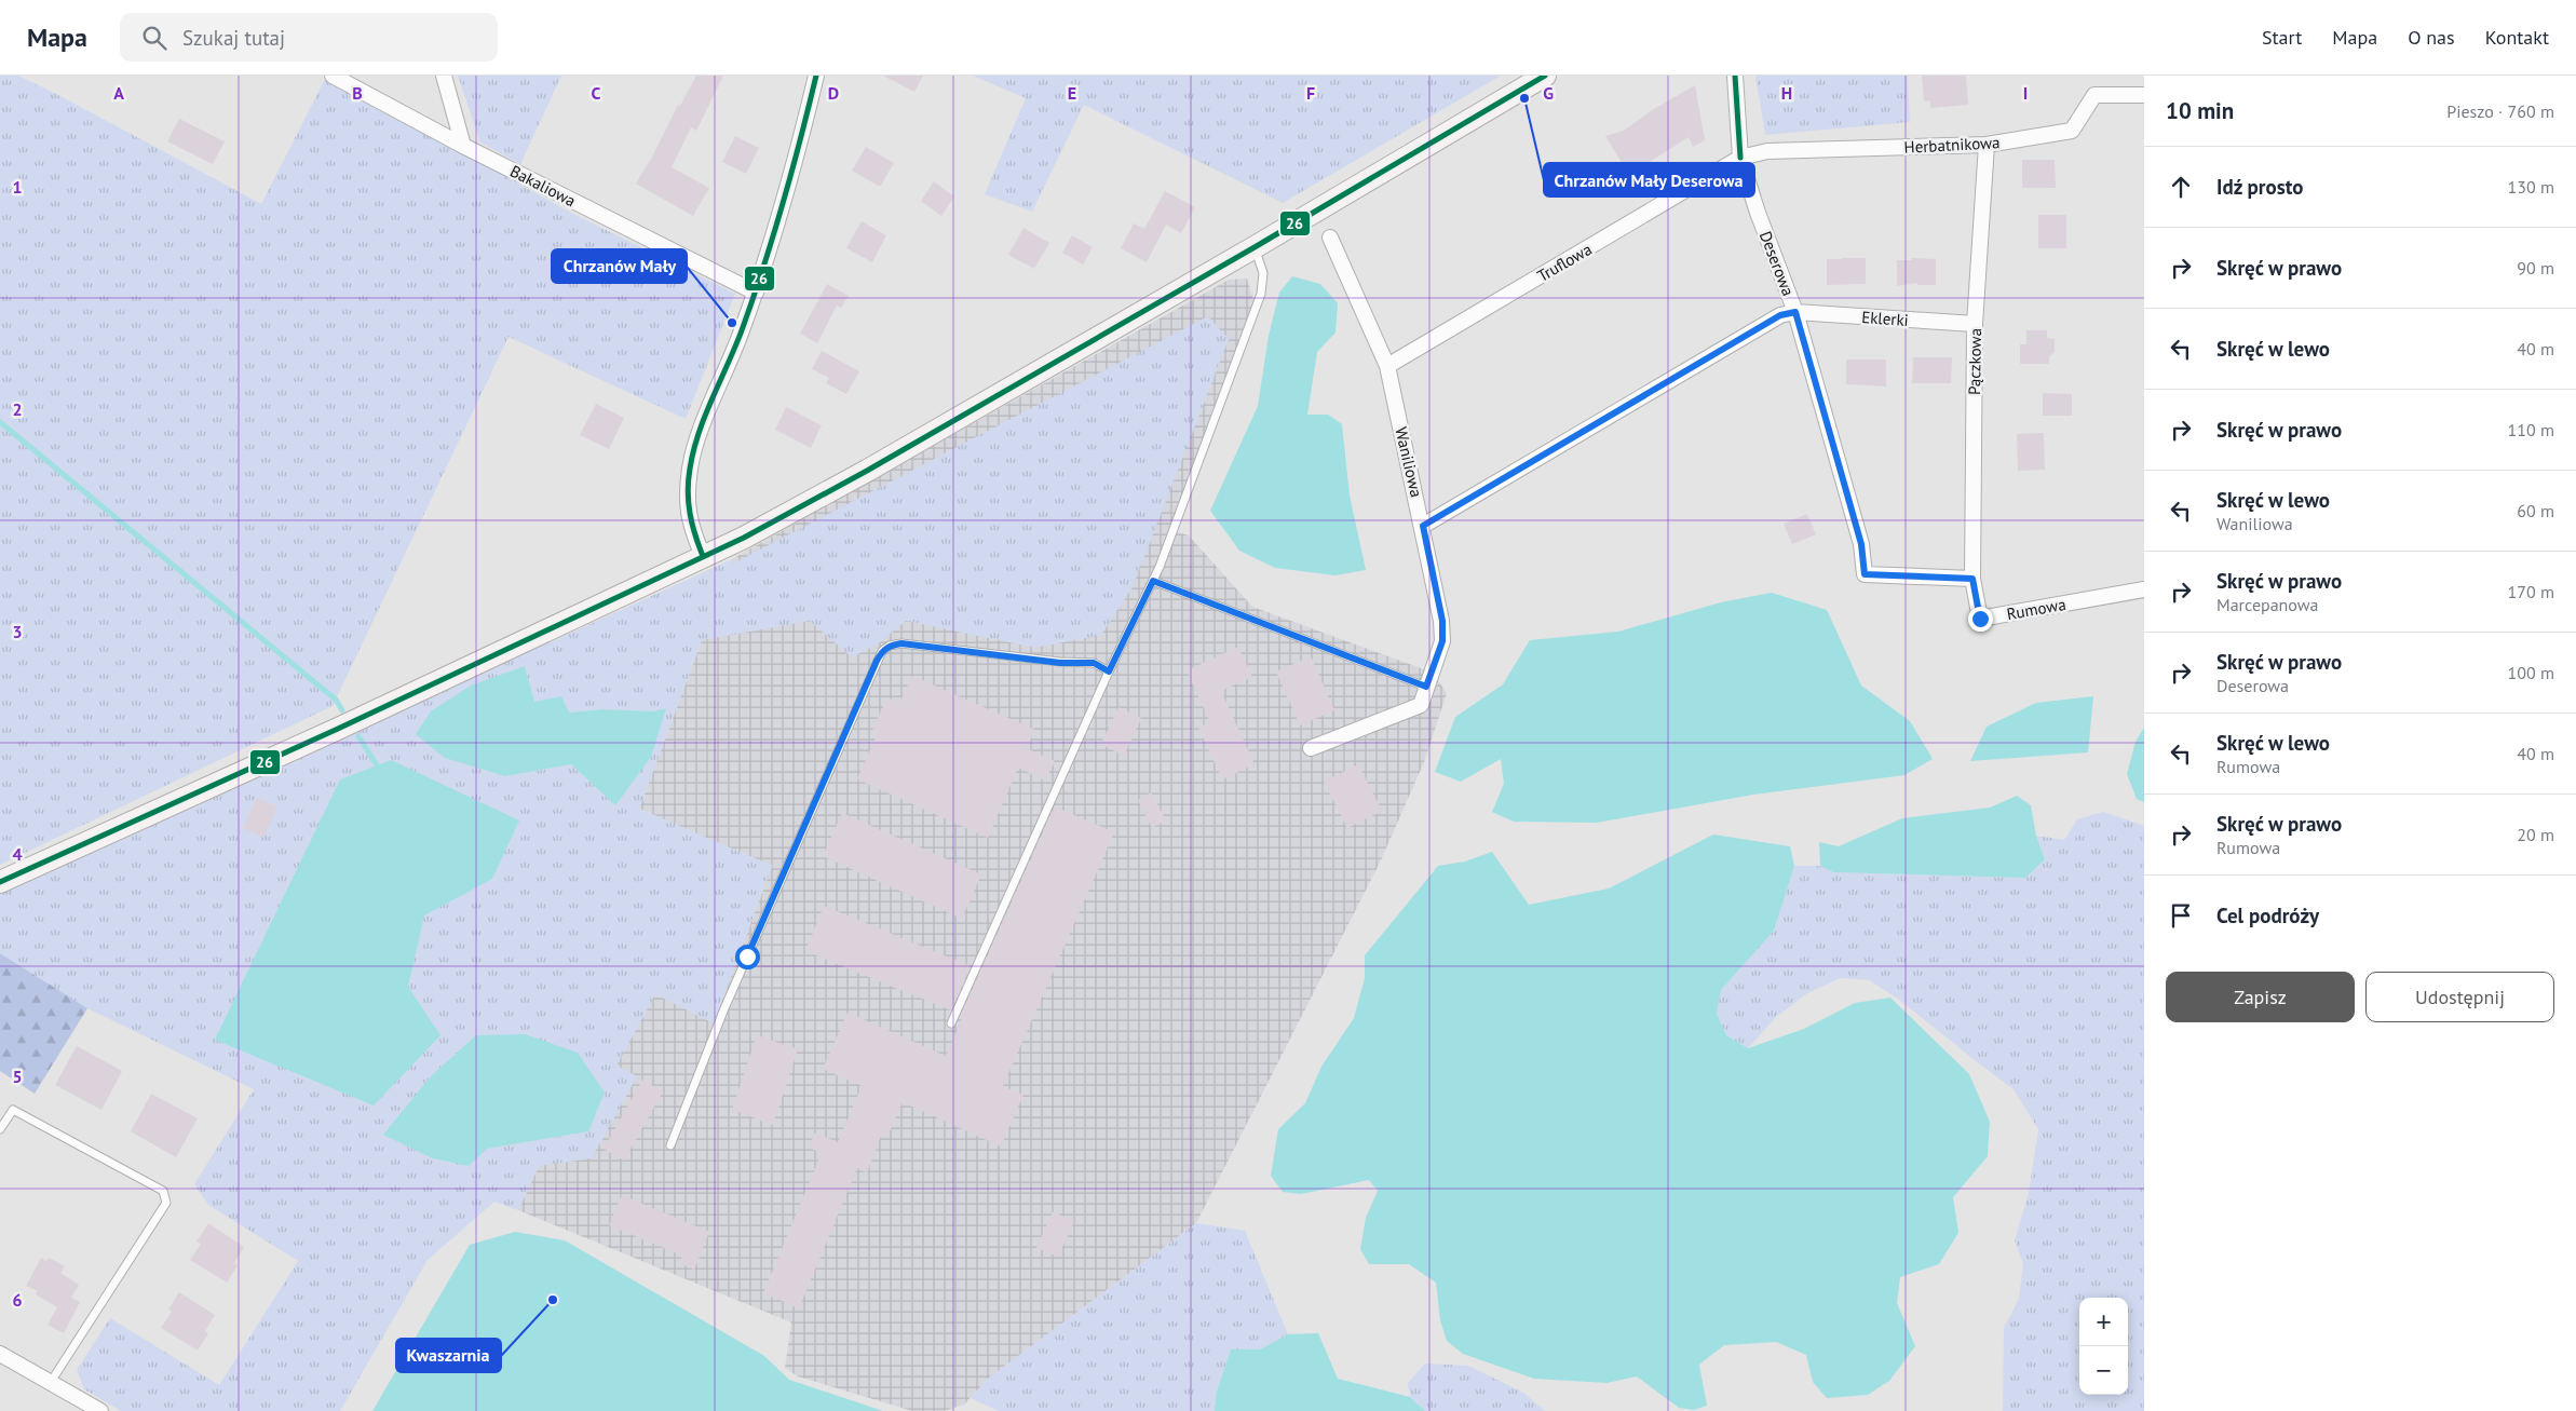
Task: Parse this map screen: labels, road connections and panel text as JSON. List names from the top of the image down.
{
  "streets": {
    "street": [
      "Herbatnikowa",
      "Bakaliowa",
      "Truflowa",
      "Deserowa",
      "Eklerki",
      "Pączkowa",
      "Waniliowa",
      "Rumowa"
    ]
  },
  "crossings": [
    ["Herbatnikowa", "Truflowa"],
    ["Herbatnikowa", "Deserowa"],
    ["Herbatnikowa", "Pączkowa"],
    ["Truflowa", "Deserowa"],
    ["Truflowa", "Waniliowa"],
    ["Deserowa", "Eklerki"],
    ["Deserowa", "Pączkowa"],
    ["Deserowa", "Rumowa"],
    ["Eklerki", "Pączkowa"],
    ["Pączkowa", "Rumowa"]
  ],
  "places": ["Chrzanów Mały Deserowa", "Chrzanów Mały", "Kwaszarnia"],
  "lines": ["transit line 26"],
  "page": {
    "header": "Mapa",
    "search": "Szukaj tutaj",
    "nav": [
      "Start",
      "Mapa",
      "O nas",
      "Kontakt"
    ],
    "heading": ["10 min", "Pieszo · 760 m"],
    "list": [
      ["Idź prosto", "130 m"],
      ["Skręć w prawo", "90 m"],
      ["Skręć w lewo", "40 m"],
      ["Skręć w prawo", "110 m"],
      ["Skręć w lewo", "Waniliowa", "60 m"],
      ["Skręć w prawo", "Marcepanowa", "170 m"],
      ["Skręć w prawo", "Deserowa", "100 m"],
      ["Skręć w lewo", "Rumowa", "40 m"],
      ["Skręć w prawo", "Rumowa", "20 m"],
      "Cel podróży"
    ],
    "buttons": ["Zapisz", "Udostępnij"],
    "map_buttons": ["+", "−"]
  },
  "grid": {
    "columns": [
      "A",
      "B",
      "C",
      "D",
      "E",
      "F",
      "G",
      "H",
      "I"
    ],
    "rows": [
      "1",
      "2",
      "3",
      "4",
      "5",
      "6"
    ]
  }
}
